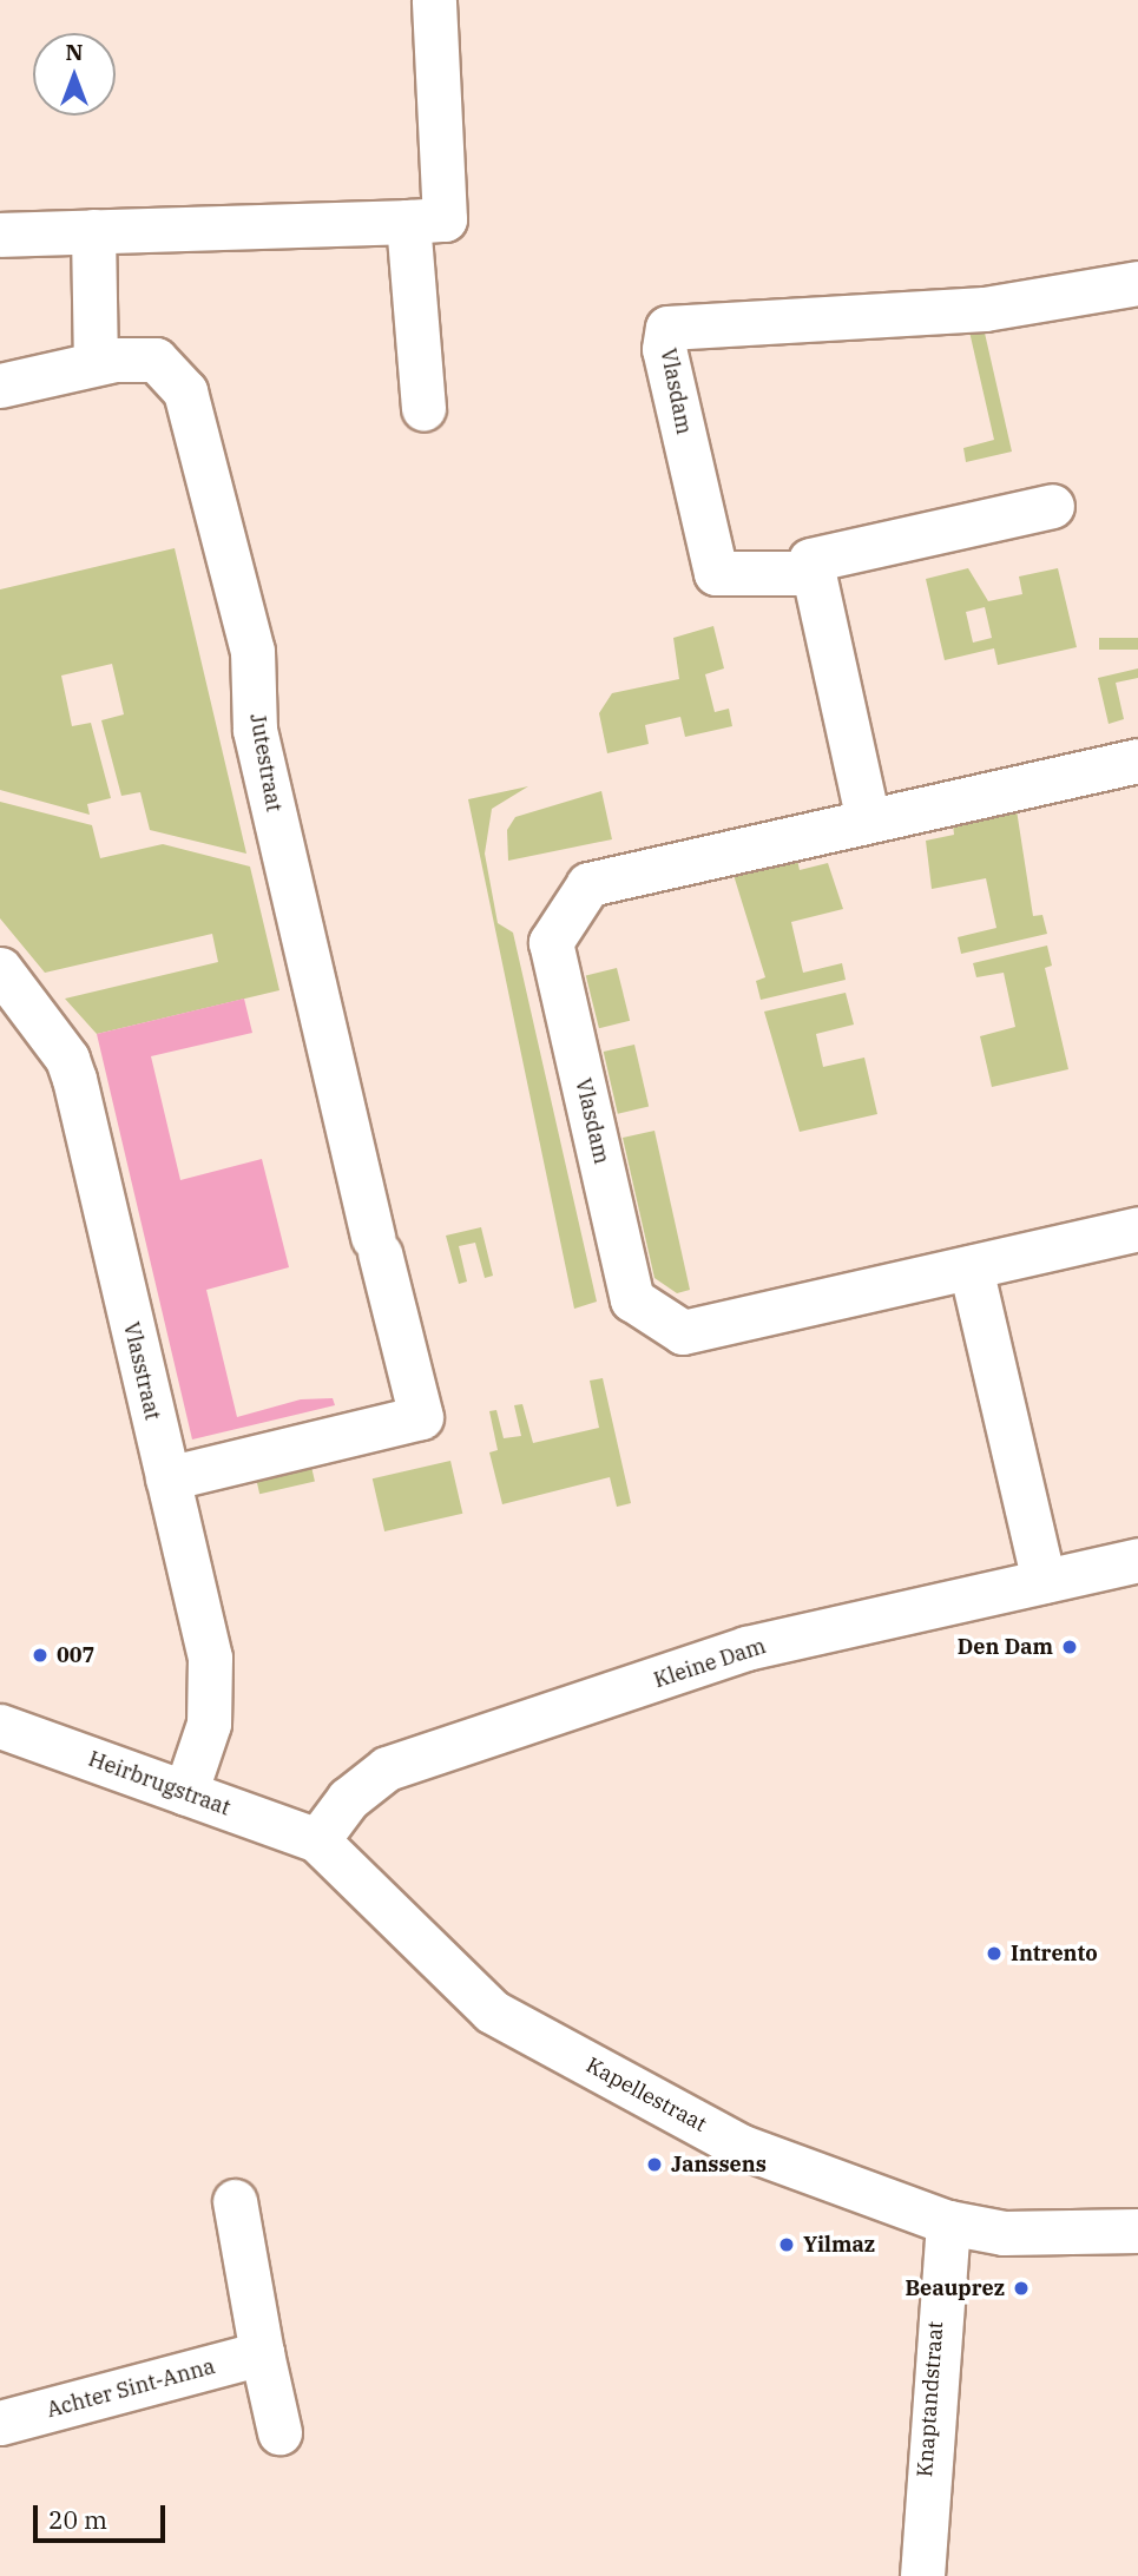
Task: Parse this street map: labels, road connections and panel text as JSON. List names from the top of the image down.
{
  "streets": {
    "street": [
      "Vlasdam",
      "Jutestraat",
      "Vlasstraat",
      "Kleine Dam",
      "Heirbrugstraat",
      "Kapellestraat",
      "Achter Sint-Anna",
      "Knaptandstraat"
    ]
  },
  "crossings": [
    ["Jutestraat", "Vlasstraat"],
    ["Vlasstraat", "Heirbrugstraat"],
    ["Kleine Dam", "Heirbrugstraat"],
    ["Kleine Dam", "Kapellestraat"],
    ["Heirbrugstraat", "Kapellestraat"],
    ["Kapellestraat", "Knaptandstraat"]
  ],
  "places": [
    "Den Dam",
    "007",
    "Intrento",
    "Janssens",
    "Yilmaz",
    "Beauprez"
  ],
  "scale_bar": "20 m",
  "north": "top"
}
